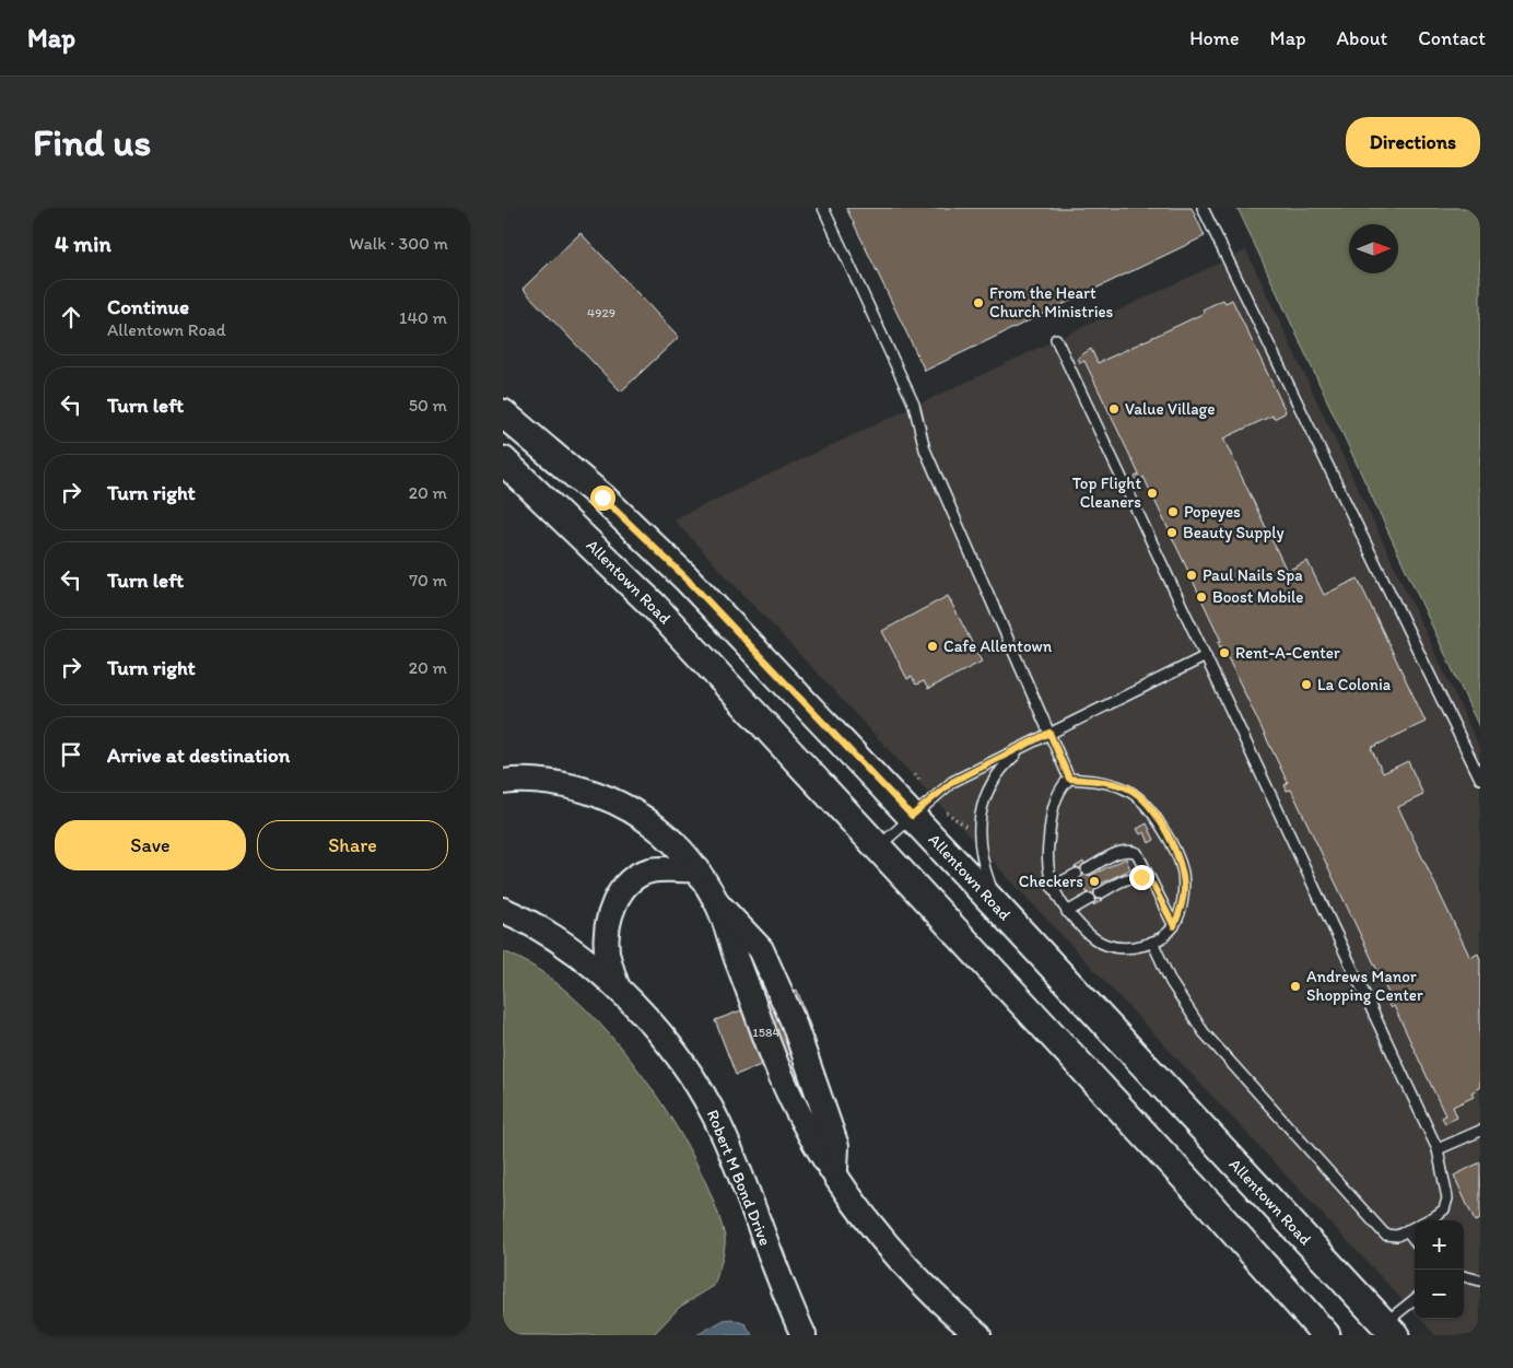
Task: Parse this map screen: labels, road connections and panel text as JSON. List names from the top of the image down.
{
  "streets": {
    "main road": ["Allentown Road"],
    "street": ["Robert M Bond Drive"]
  },
  "places": [
    "From the Heart Church Ministries",
    "Value Village",
    "Top Flight Cleaners",
    "Popeyes",
    "Beauty Supply",
    "Paul Nails Spa",
    "Boost Mobile",
    "Cafe Allentown",
    "Rent-A-Center",
    "La Colonia",
    "Checkers",
    "Andrews Manor Shopping Center"
  ],
  "house_numbers": ["4929", "1584"],
  "north": "right",
  "page": {
    "header": "Map",
    "nav": [
      "Home",
      "Map",
      "About",
      "Contact"
    ],
    "buttons": [
      "Directions",
      ["Save", "Share"]
    ],
    "title": "Find us",
    "heading": ["4 min", "Walk · 300 m"],
    "list": [
      ["Continue", "Allentown Road", "140 m"],
      ["Turn left", "50 m"],
      ["Turn right", "20 m"],
      ["Turn left", "70 m"],
      ["Turn right", "20 m"],
      "Arrive at destination"
    ],
    "map_buttons": ["+", "−"]
  }
}
